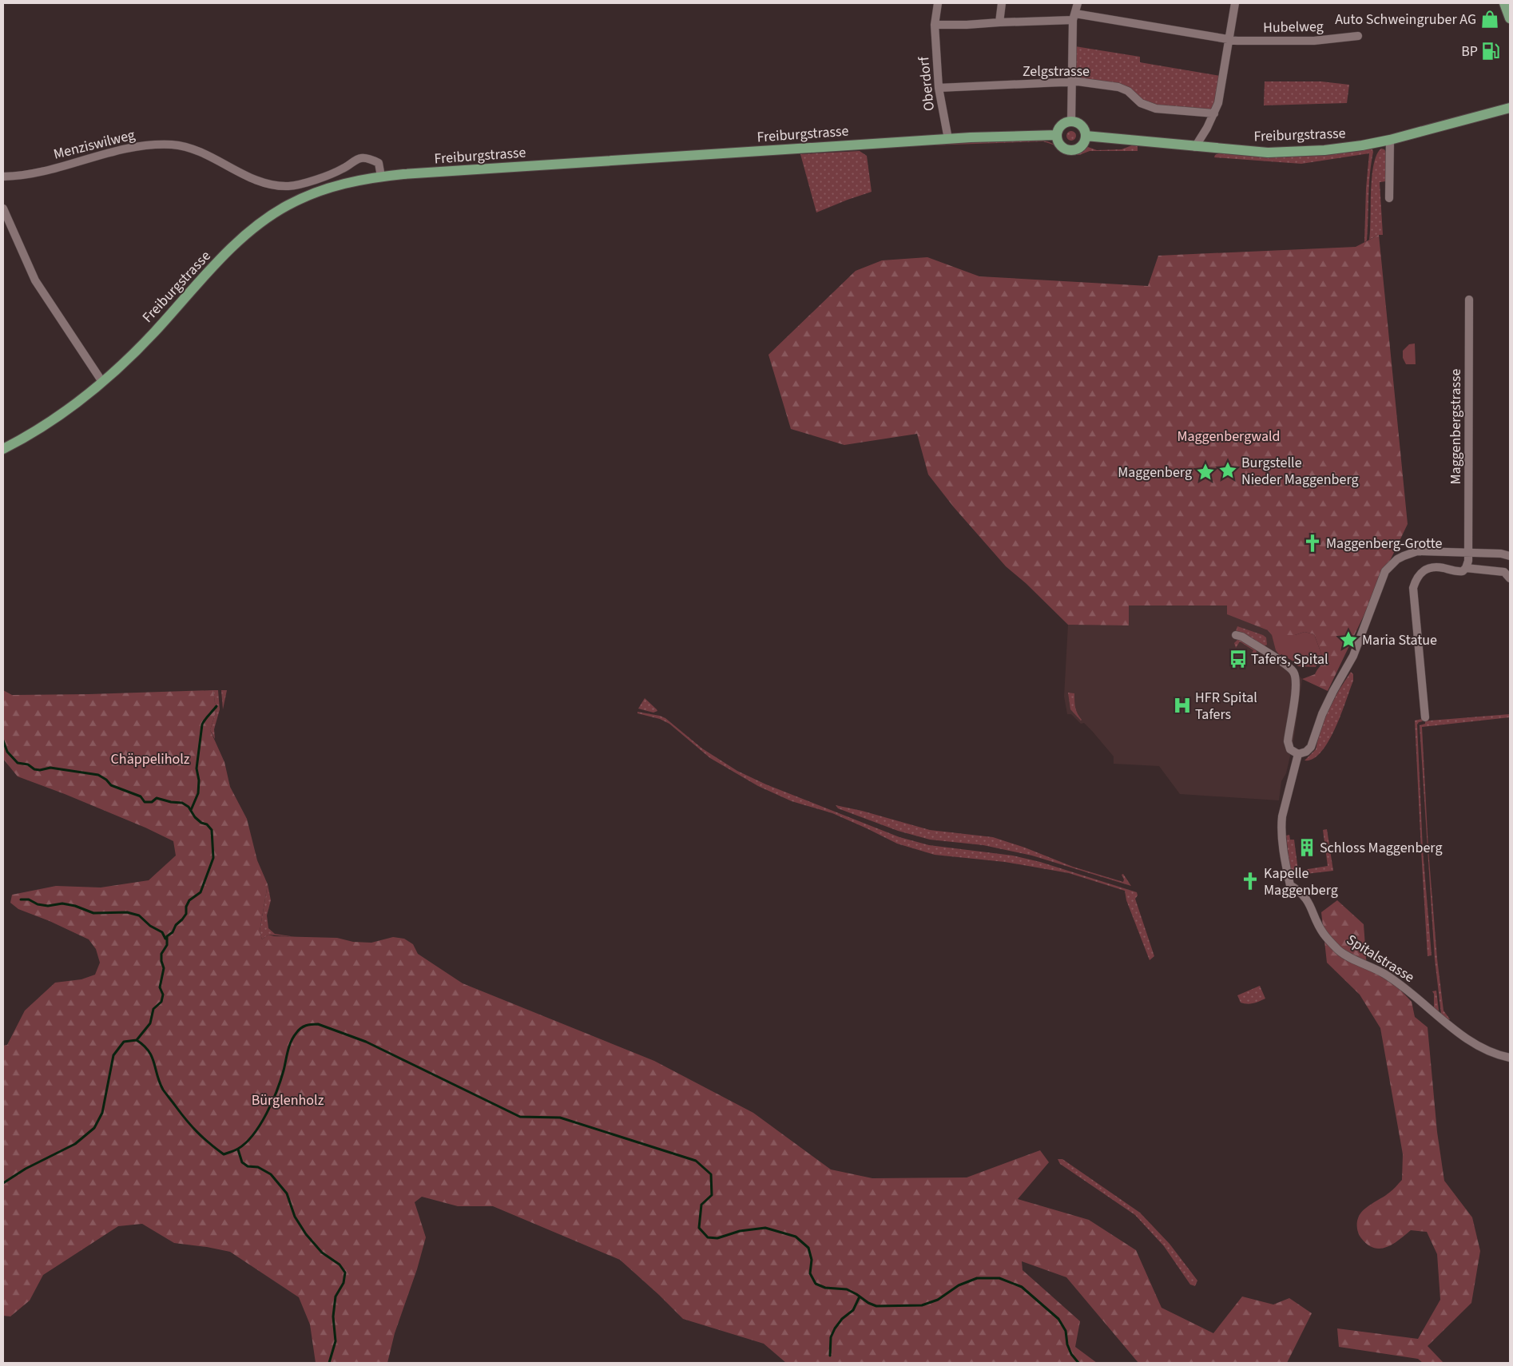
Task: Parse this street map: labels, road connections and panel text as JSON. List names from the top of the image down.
{
  "streets": {
    "main road": ["Freiburgstrasse"],
    "street": [
      "Hubelweg",
      "Zelgstrasse",
      "Oberdorf",
      "Menziswilweg",
      "Maggenbergstrasse",
      "Spitalstrasse"
    ]
  },
  "crossings": [
    ["Zelgstrasse", "Oberdorf"],
    ["Oberdorf", "Freiburgstrasse"],
    ["Freiburgstrasse", "Menziswilweg"]
  ],
  "parks": ["Maggenbergwald", "Chäppeliholz", "Bürglenholz"],
  "places": {
    "shop": ["Auto Schweingruber AG"],
    "fuel station": ["BP"],
    "place": ["Burgstelle Nieder Maggenberg", "Maggenberg", "Maria Statue"],
    "church": ["Maggenberg-Grotte", "Kapelle Maggenberg"],
    "bus stop": ["Tafers, Spital"],
    "hospital": ["HFR Spital Tafers"],
    "building": ["Schloss Maggenberg"]
  }
}
